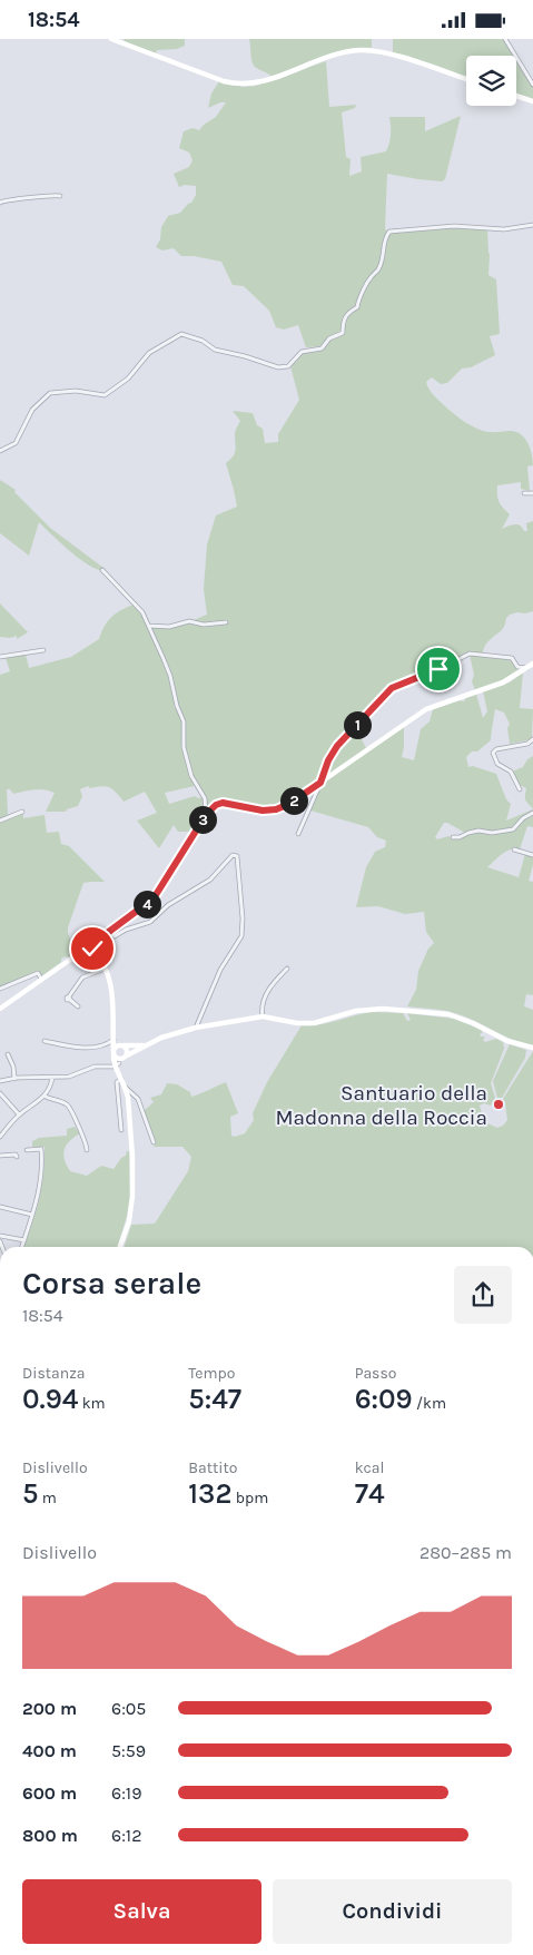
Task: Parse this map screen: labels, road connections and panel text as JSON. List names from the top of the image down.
{
  "places": ["Santuario della Madonna della Roccia"],
  "page": {
    "status": "18:54",
    "pins": [
      "1",
      "2",
      "3",
      "4"
    ],
    "heading": ["Corsa serale", "18:54"],
    "stats": [
      ["Distanza", "0.94 km"],
      ["Tempo", "5:47"],
      ["Passo", "6:09 /km"],
      ["Dislivello", "5 m"],
      ["Battito", "132 bpm"],
      ["kcal", "74"]
    ],
    "chart": ["Dislivello", "280–285 m"],
    "list": [
      {
        "name": "200 m",
        "note": "6:05"
      },
      {
        "name": "400 m",
        "note": "5:59"
      },
      {
        "name": "600 m",
        "note": "6:19"
      },
      {
        "name": "800 m",
        "note": "6:12"
      }
    ],
    "buttons": ["Salva", "Condividi"]
  }
}
